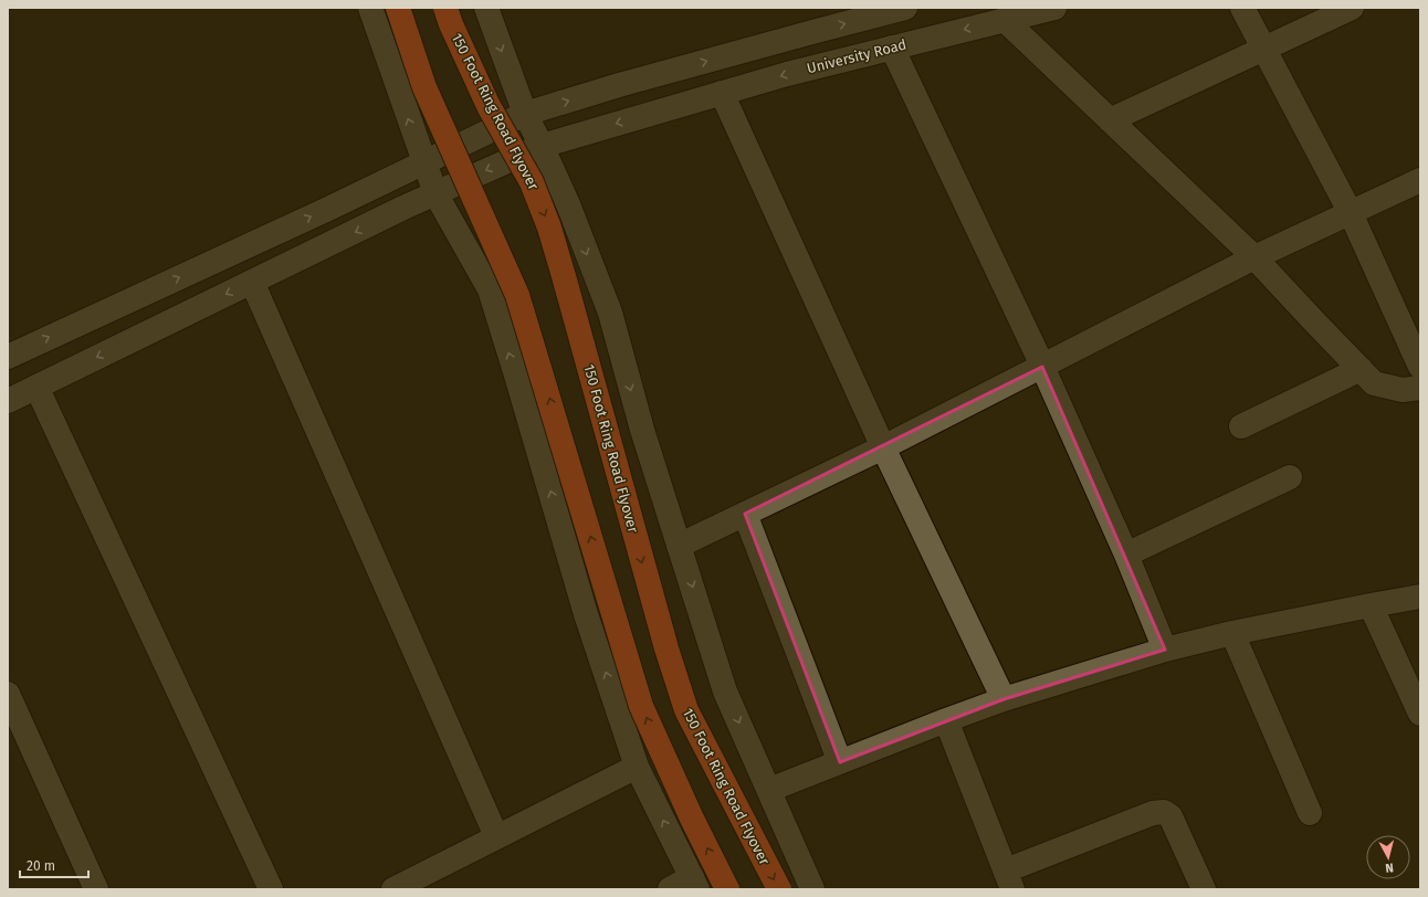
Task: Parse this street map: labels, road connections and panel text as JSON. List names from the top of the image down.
{
  "streets": {
    "highway": ["150 Foot Ring Road Flyover"],
    "street": ["University Road"]
  },
  "scale_bar": "20 m",
  "north": "bottom"
}
